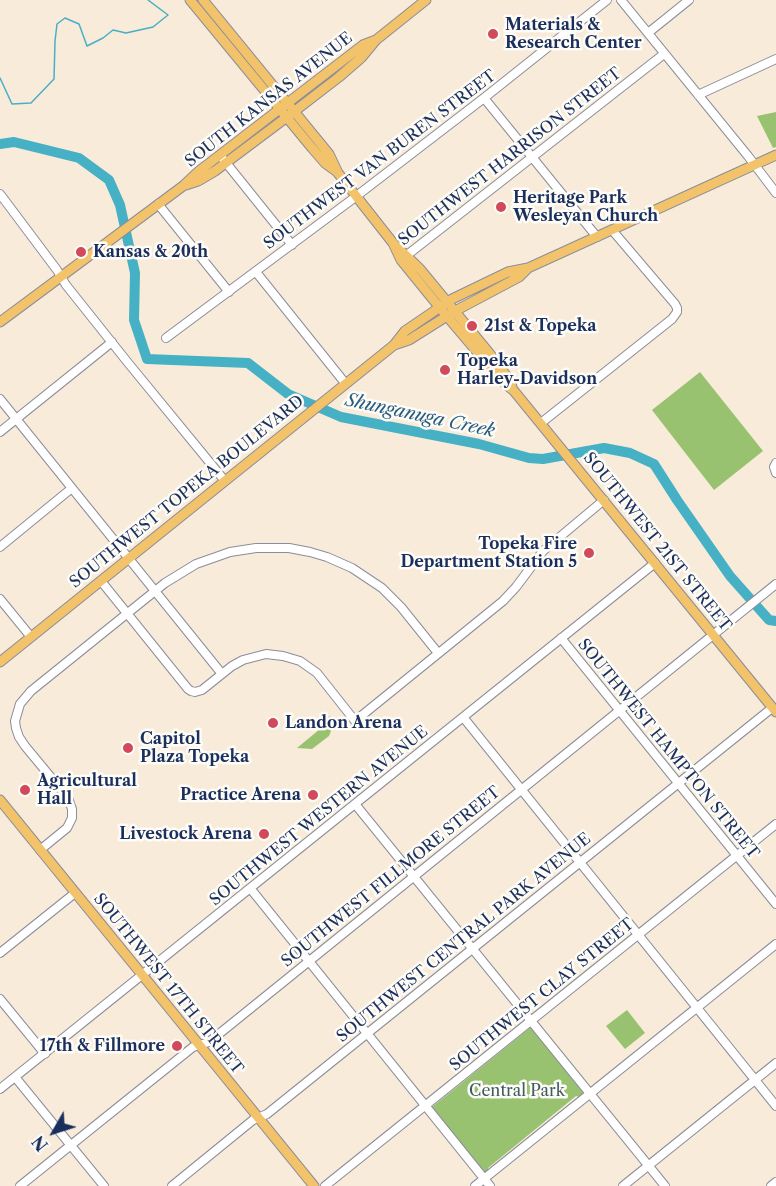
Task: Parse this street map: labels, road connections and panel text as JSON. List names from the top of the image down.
{
  "streets": {
    "main road": [
      "SOUTH KANSAS AVENUE",
      "SOUTHWEST TOPEKA BOULEVARD",
      "SOUTHWEST 21ST STREET",
      "SOUTHWEST 17TH STREET"
    ],
    "street": [
      "SOUTHWEST HARRISON STREET",
      "SOUTHWEST VAN BUREN STREET",
      "SOUTHWEST HAMPTON STREET",
      "SOUTHWEST WESTERN AVENUE",
      "SOUTHWEST FILLMORE STREET",
      "SOUTHWEST CENTRAL PARK AVENUE",
      "SOUTHWEST CLAY STREET"
    ]
  },
  "crossings": [
    ["SOUTH KANSAS AVENUE", "SOUTHWEST 21ST STREET"],
    ["SOUTHWEST HARRISON STREET", "SOUTHWEST 21ST STREET"],
    ["SOUTHWEST VAN BUREN STREET", "SOUTHWEST 21ST STREET"],
    ["SOUTHWEST TOPEKA BOULEVARD", "SOUTHWEST 21ST STREET"],
    ["SOUTHWEST 21ST STREET", "SOUTHWEST WESTERN AVENUE"],
    ["SOUTHWEST 21ST STREET", "SOUTHWEST FILLMORE STREET"],
    ["SOUTHWEST 21ST STREET", "SOUTHWEST CENTRAL PARK AVENUE"],
    ["SOUTHWEST HAMPTON STREET", "SOUTHWEST WESTERN AVENUE"],
    ["SOUTHWEST HAMPTON STREET", "SOUTHWEST FILLMORE STREET"],
    ["SOUTHWEST HAMPTON STREET", "SOUTHWEST CENTRAL PARK AVENUE"],
    ["SOUTHWEST HAMPTON STREET", "SOUTHWEST CLAY STREET"],
    ["SOUTHWEST WESTERN AVENUE", "SOUTHWEST 17TH STREET"],
    ["SOUTHWEST FILLMORE STREET", "SOUTHWEST 17TH STREET"],
    ["SOUTHWEST CENTRAL PARK AVENUE", "SOUTHWEST 17TH STREET"]
  ],
  "water": ["Shunganuga Creek"],
  "parks": ["Central Park"],
  "places": [
    "Materials & Research Center",
    "Heritage Park Wesleyan Church",
    "Kansas & 20th",
    "21st & Topeka",
    "Topeka Harley-Davidson",
    "Topeka Fire Department Station 5",
    "Landon Arena",
    "Capitol Plaza Topeka",
    "Agricultural Hall",
    "Practice Arena",
    "Livestock Arena",
    "17th & Fillmore"
  ],
  "north": "bottom left"
}
